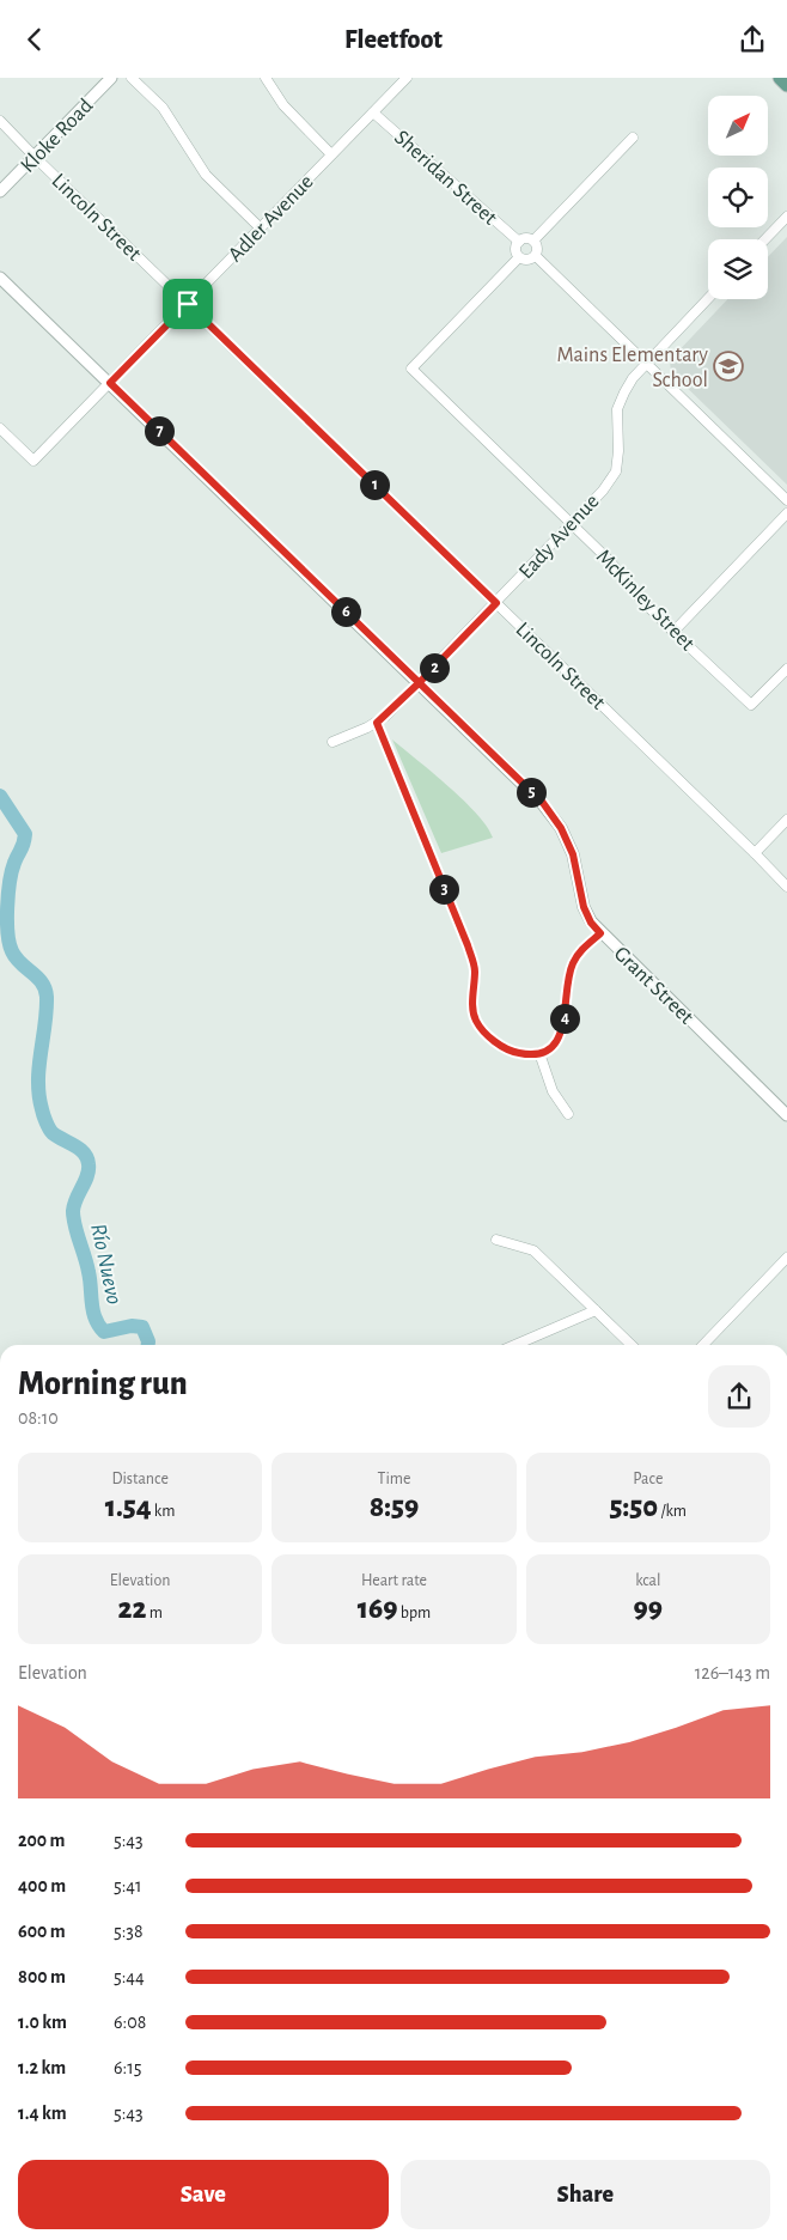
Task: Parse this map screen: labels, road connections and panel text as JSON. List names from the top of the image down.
{
  "streets": {
    "street": [
      "Kloke Road",
      "Sheridan Street",
      "Lincoln Street",
      "Adler Avenue",
      "Eady Avenue",
      "McKinley Street",
      "Grant Street"
    ]
  },
  "crossings": [
    ["Kloke Road", "Lincoln Street"],
    ["Sheridan Street", "Adler Avenue"],
    ["Sheridan Street", "McKinley Street"],
    ["Lincoln Street", "Adler Avenue"],
    ["Lincoln Street", "Eady Avenue"],
    ["Adler Avenue", "Grant Street"],
    ["Eady Avenue", "McKinley Street"],
    ["Eady Avenue", "Grant Street"]
  ],
  "water": ["Río Nuevo"],
  "places": {
    "school or university": ["Mains Elementary School"]
  },
  "north": "top right",
  "page": {
    "header": "Fleetfoot",
    "pins": [
      "7",
      "1",
      "6",
      "2",
      "5",
      "3",
      "4"
    ],
    "heading": ["Morning run", "08:10"],
    "stats": [
      ["Distance", "1.54 km"],
      ["Time", "8:59"],
      ["Pace", "5:50 /km"],
      ["Elevation", "22 m"],
      ["Heart rate", "169 bpm"],
      ["kcal", "99"]
    ],
    "chart": ["Elevation", "126–143 m"],
    "list": [
      {
        "name": "200 m",
        "note": "5:43"
      },
      {
        "name": "400 m",
        "note": "5:41"
      },
      {
        "name": "600 m",
        "note": "5:38"
      },
      {
        "name": "800 m",
        "note": "5:44"
      },
      {
        "name": "1.0 km",
        "note": "6:08"
      },
      {
        "name": "1.2 km",
        "note": "6:15"
      },
      {
        "name": "1.4 km",
        "note": "5:43"
      }
    ],
    "buttons": ["Save", "Share"]
  }
}
